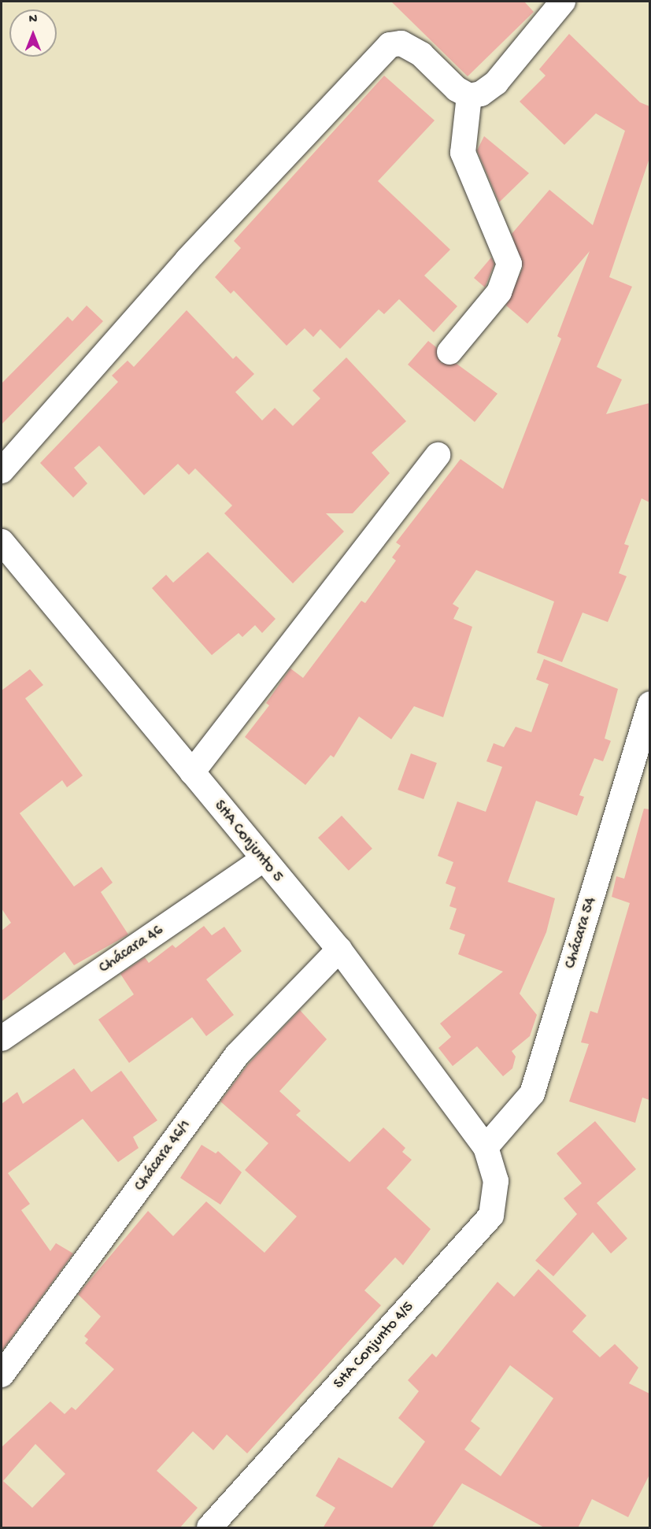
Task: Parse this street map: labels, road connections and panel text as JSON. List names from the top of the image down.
{
  "streets": {
    "street": [
      "SHA Conjunto 5",
      "Chácara 54",
      "Chácara 46",
      "Chácara 46/1",
      "SHA Conjunto 4/5"
    ]
  },
  "crossings": [
    ["SHA Conjunto 5", "Chácara 54"],
    ["SHA Conjunto 5", "Chácara 46"],
    ["SHA Conjunto 5", "Chácara 46/1"],
    ["SHA Conjunto 5", "SHA Conjunto 4/5"],
    ["Chácara 54", "SHA Conjunto 4/5"]
  ],
  "north": "top"
}
